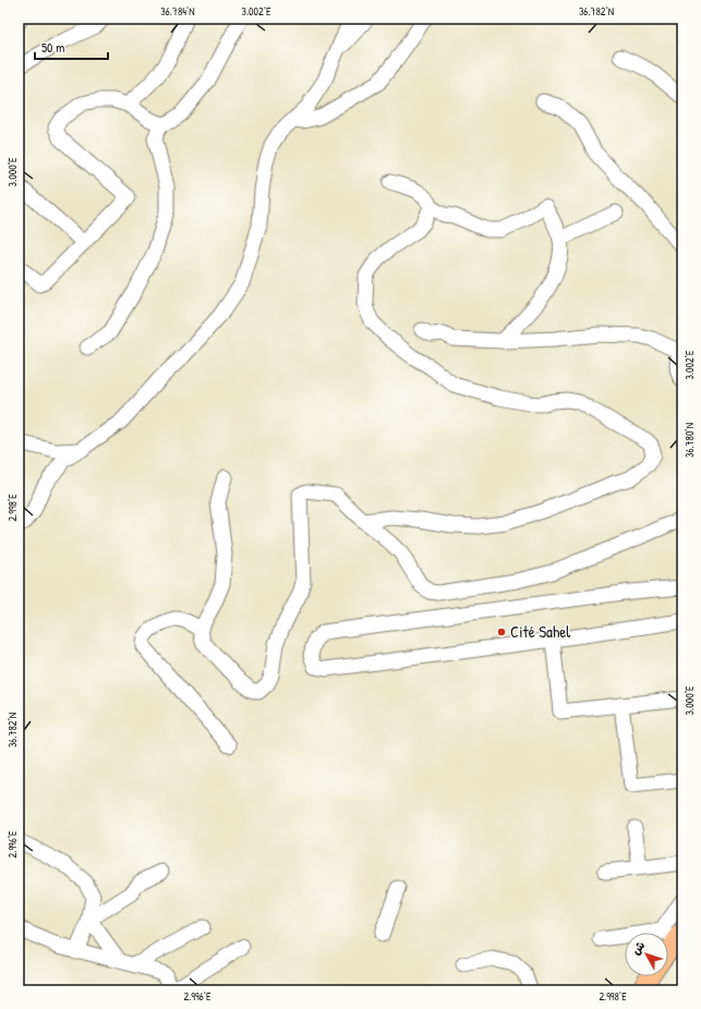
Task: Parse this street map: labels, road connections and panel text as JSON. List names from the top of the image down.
{
  "places": ["Cité Sahel"],
  "scale_bar": "50 m",
  "north": "top left",
  "coordinates": [
    "36.784°N",
    "3.002°E",
    "36.782°N",
    "3.000°E",
    "36.780°N",
    "2.998°E",
    "2.996°E"
  ]
}
